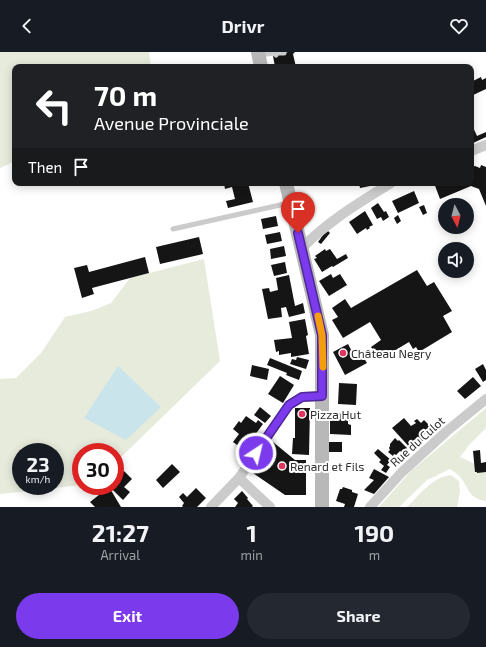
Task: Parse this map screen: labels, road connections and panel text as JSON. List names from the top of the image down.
{
  "streets": {
    "street": ["Rue du Culot"]
  },
  "places": ["Château Negry", "Pizza Hut", "Renard et Fils"],
  "north": "bottom",
  "page": {
    "header": "Drivr",
    "turn": ["70 m", "Avenue Provinciale"],
    "then": "Then",
    "speed": "23 km/h",
    "limit": "30",
    "eta": [
      "21:27",
      "Arrival",
      "1",
      "min",
      "190",
      "m"
    ],
    "buttons": ["Exit", "Share"]
  }
}
